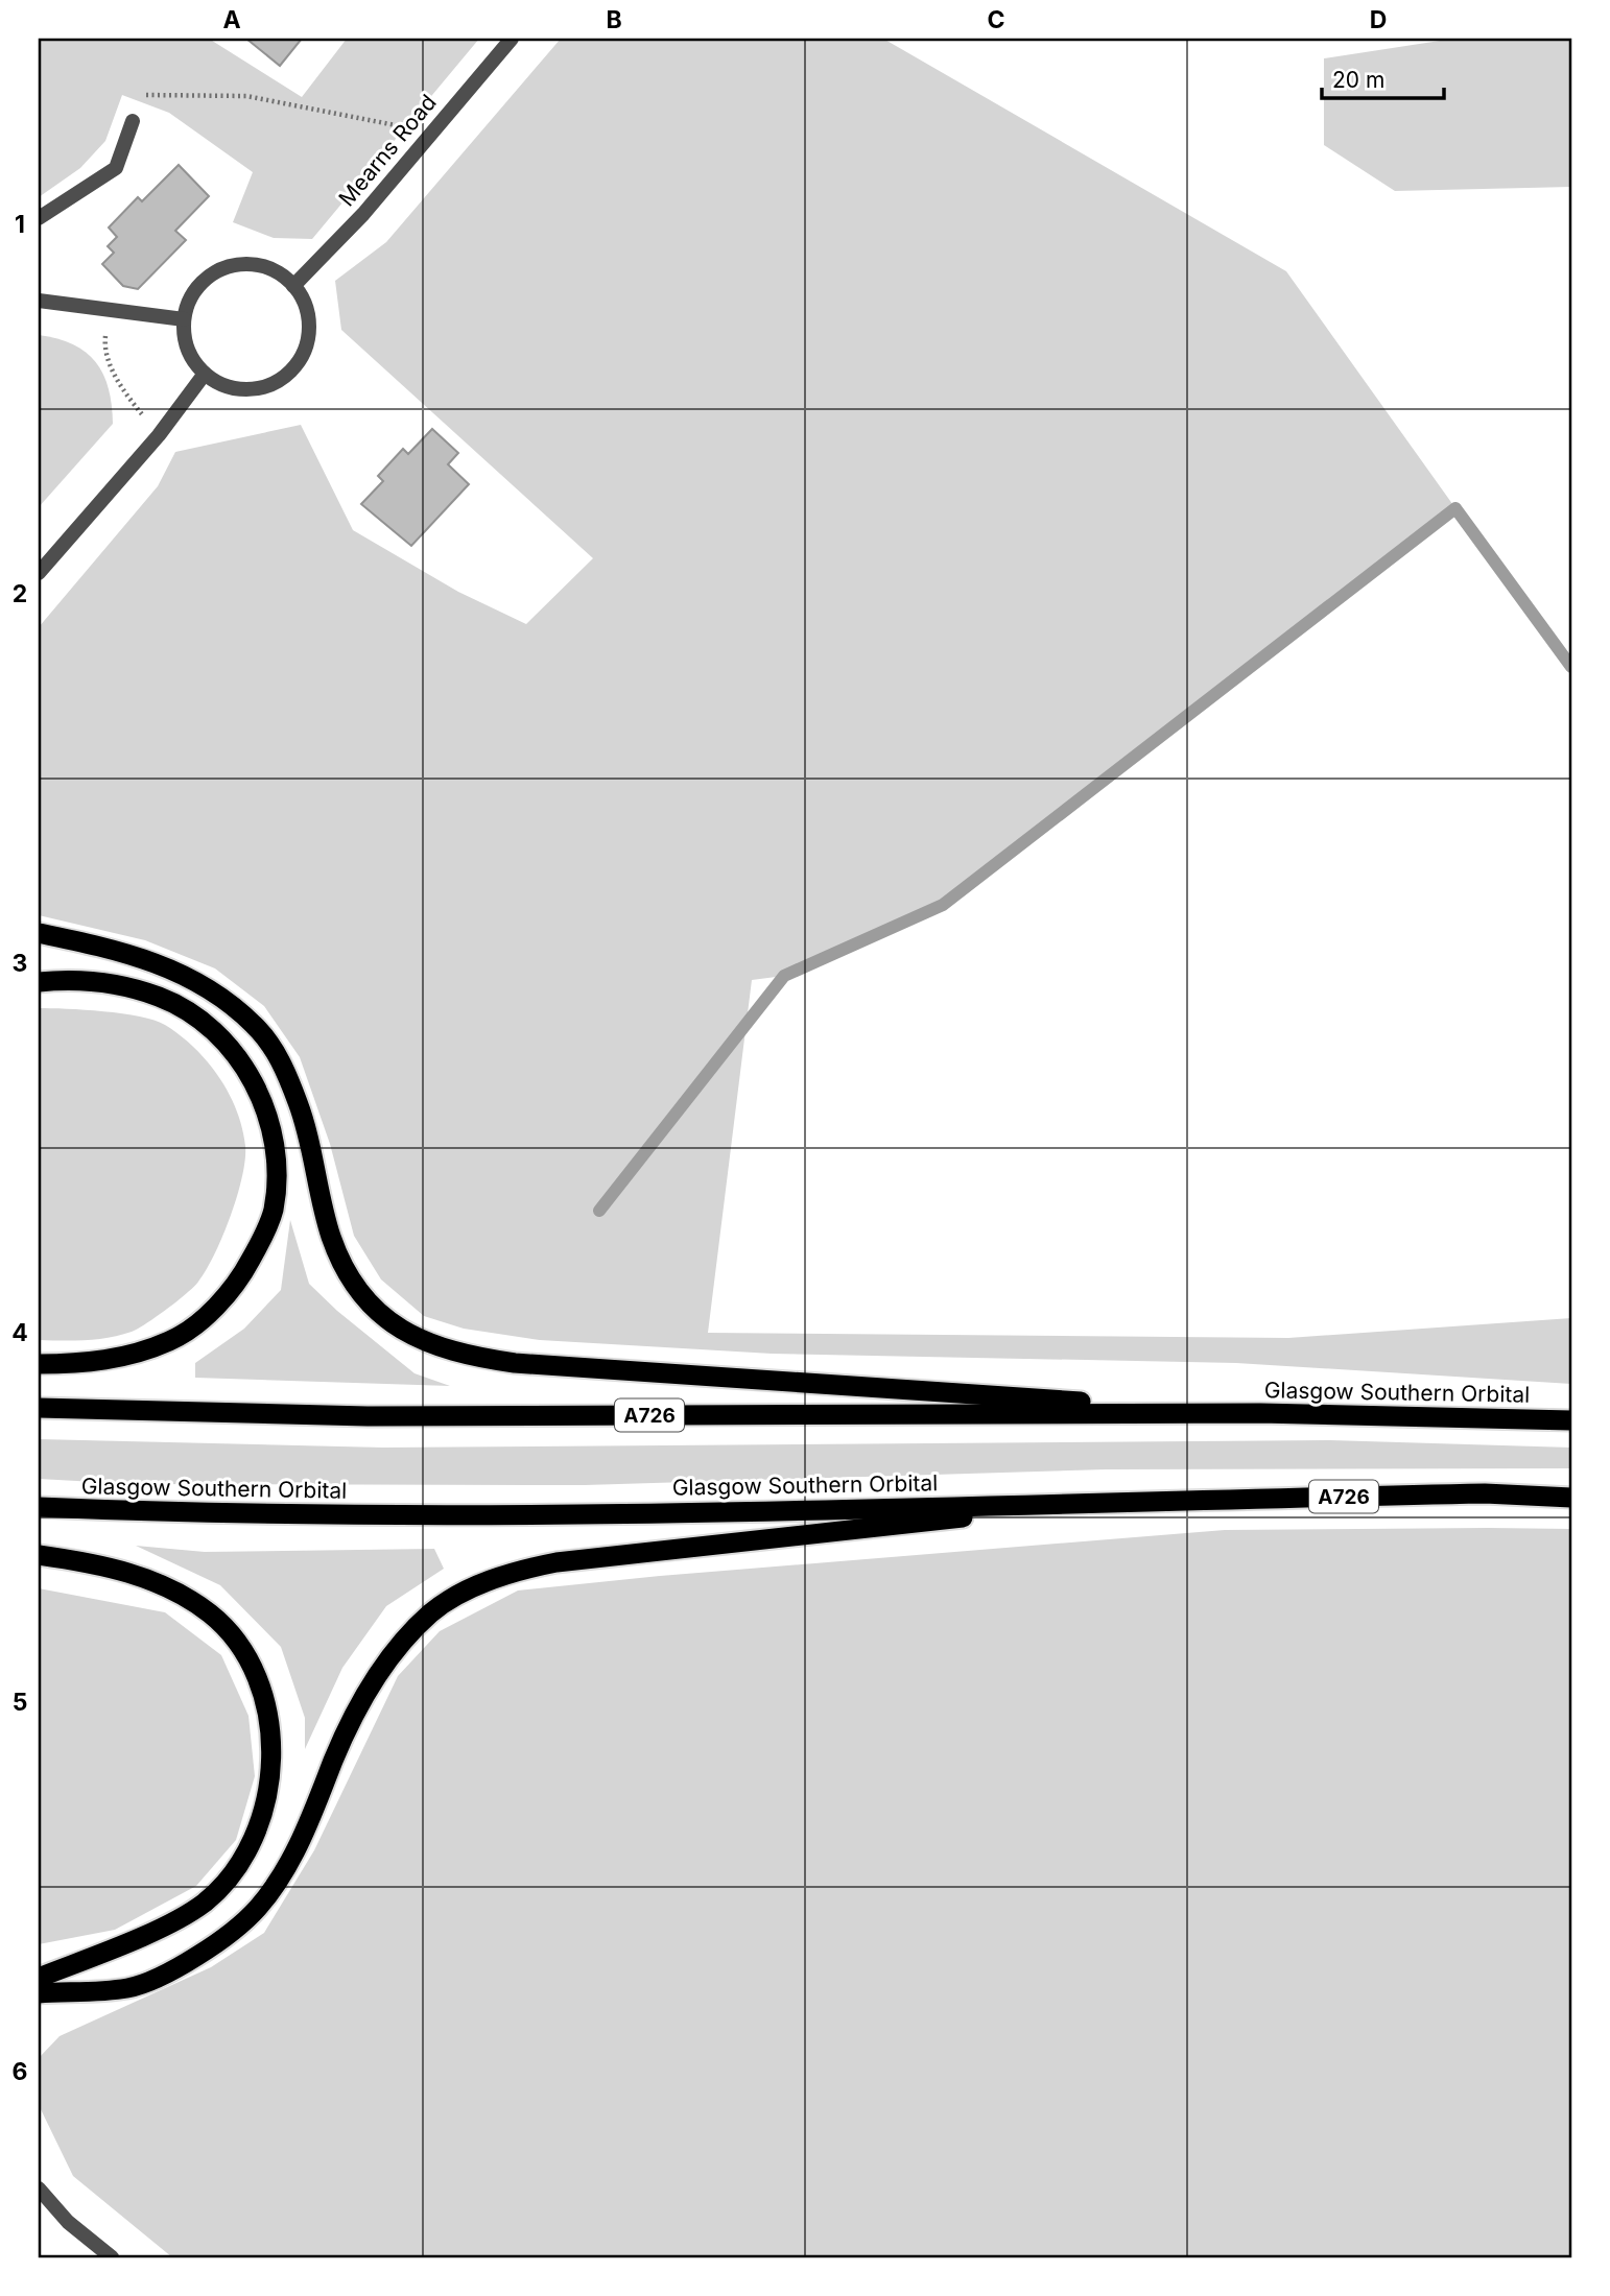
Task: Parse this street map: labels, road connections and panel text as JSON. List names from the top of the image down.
{
  "streets": {
    "highway": ["Glasgow Southern Orbital", "A726"],
    "street": ["Mearns Road"]
  },
  "scale_bar": "20 m",
  "grid": {
    "columns": [
      "A",
      "B",
      "C",
      "D"
    ],
    "rows": [
      "1",
      "2",
      "3",
      "4",
      "5",
      "6"
    ]
  }
}
